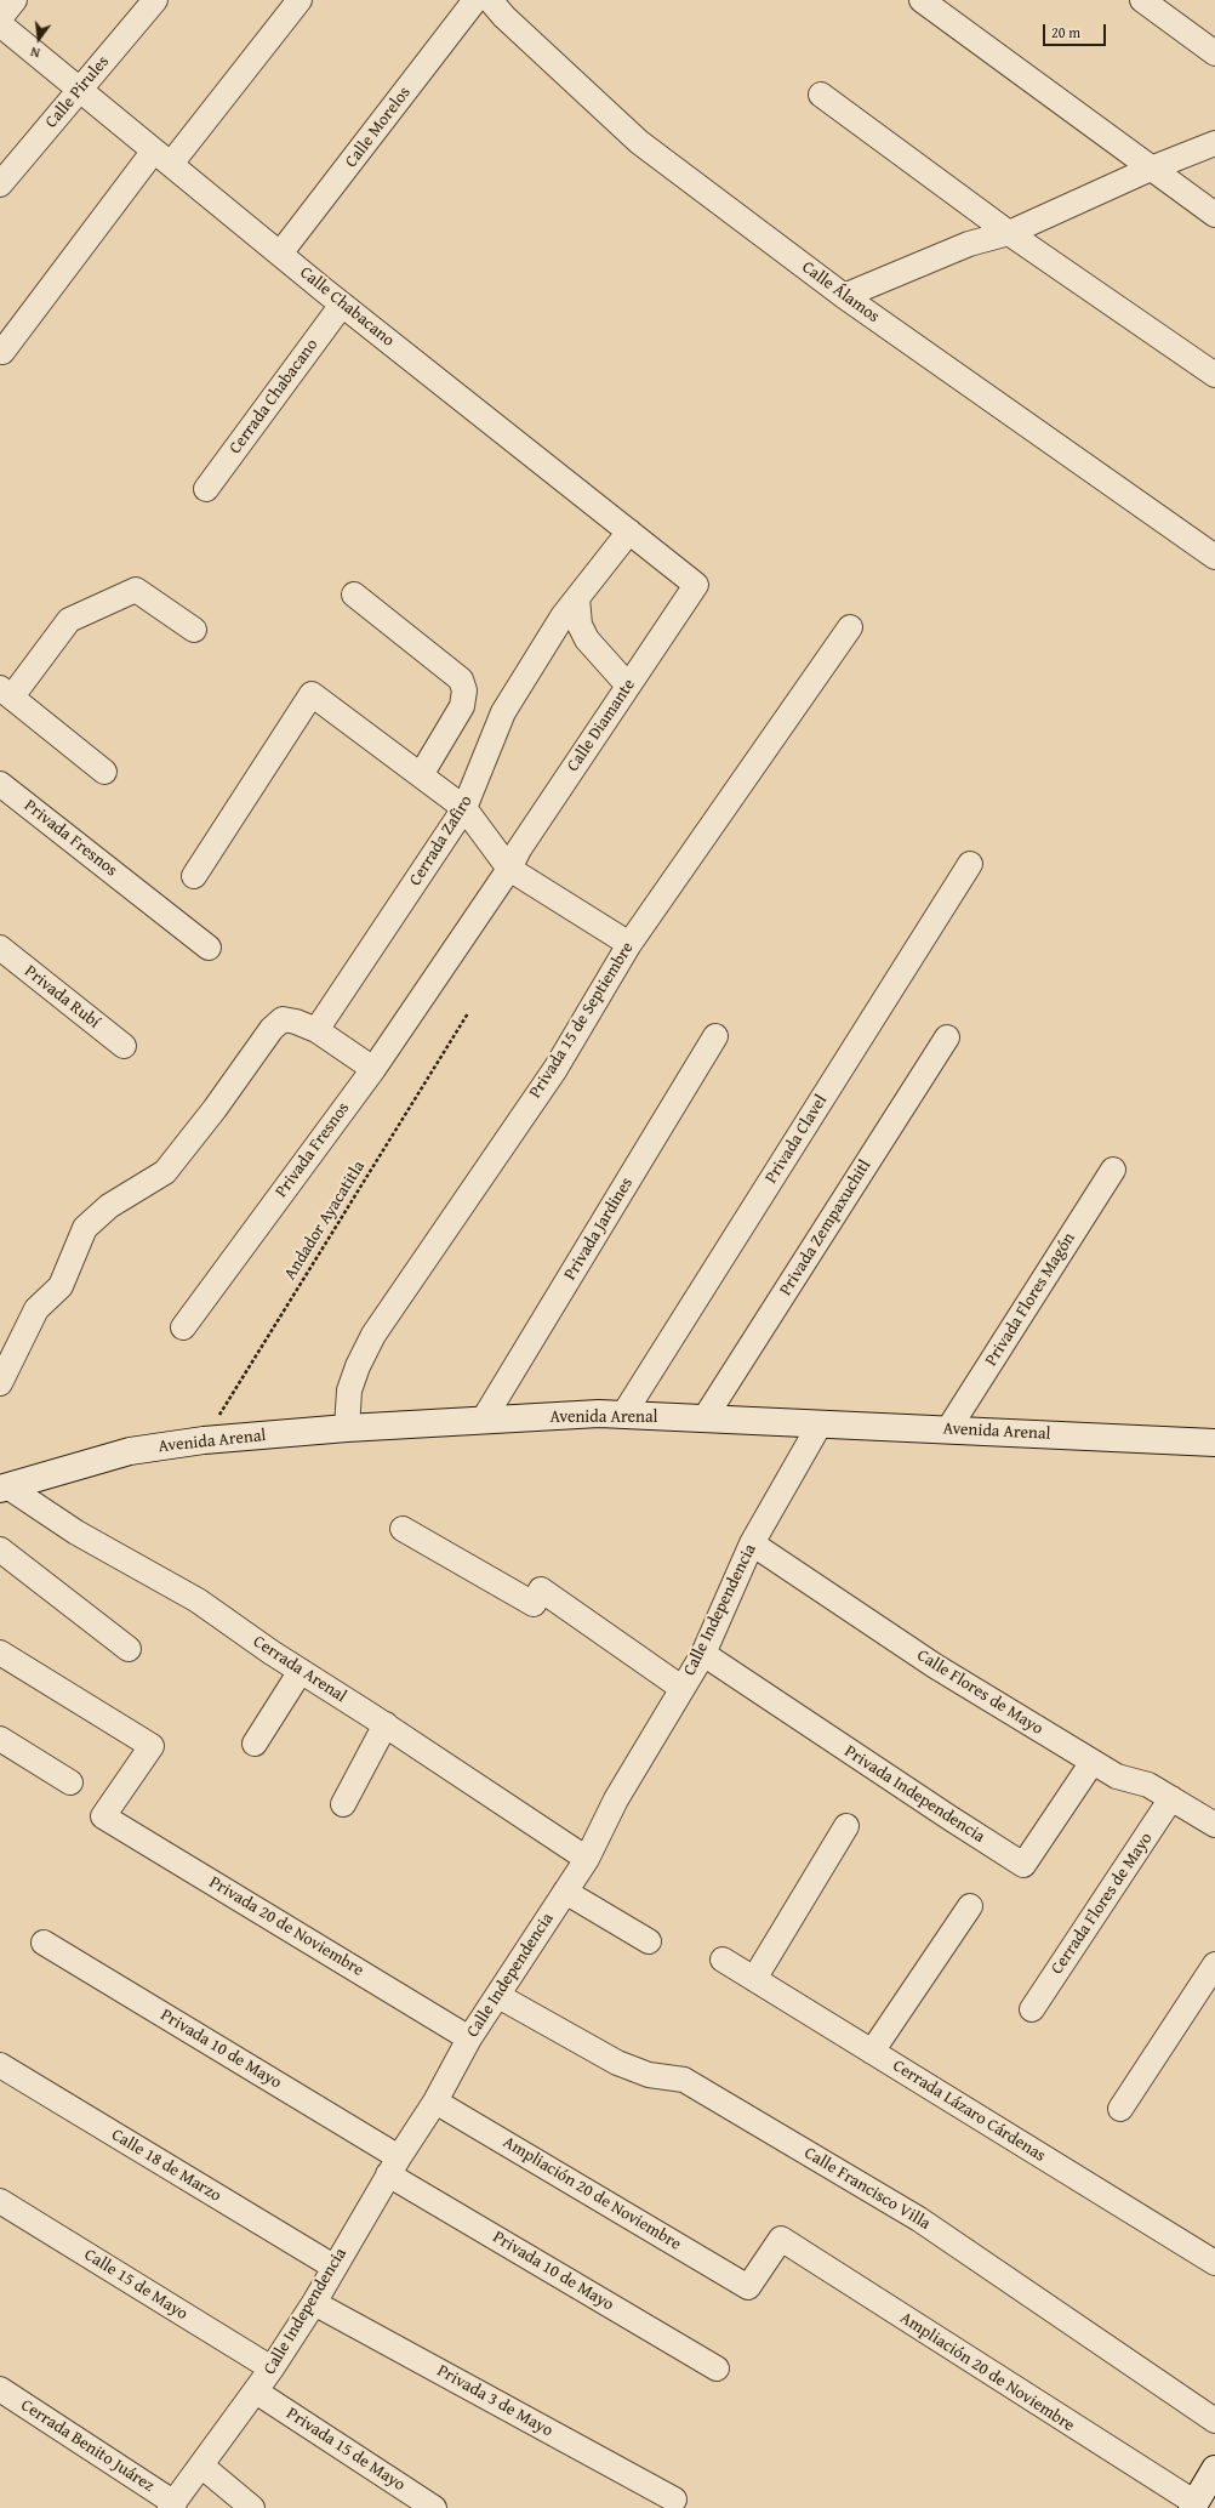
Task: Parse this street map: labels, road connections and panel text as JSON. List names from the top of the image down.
{
  "streets": {
    "main road": ["Avenida Arenal"],
    "street": [
      "Calle Pirules",
      "Calle Morelos",
      "Calle Álamos",
      "Calle Chabacano",
      "Cerrada Chabacano",
      "Calle Diamante",
      "Privada Fresnos",
      "Cerrada Zafiro",
      "Privada Rubí",
      "Privada 15 de Septiembre",
      "Privada Clavel",
      "Privada Zempaxuchitl",
      "Privada Jardines",
      "Privada Flores Magón",
      "Calle Independencia",
      "Cerrada Arenal",
      "Calle Flores de Mayo",
      "Privada Independencia",
      "Cerrada Flores de Mayo",
      "Privada 20 de Noviembre",
      "Privada 10 de Mayo",
      "Cerrada Lázaro Cárdenas",
      "Calle 18 de Marzo",
      "Calle Francisco Villa",
      "Ampliación 20 de Noviembre",
      "Calle 15 de Mayo",
      "Privada 3 de Mayo",
      "Cerrada Benito Juárez",
      "Privada 15 de Mayo"
    ],
    "path": ["Andador Ayacatitla"]
  },
  "crossings": [
    ["Calle Pirules", "Calle Chabacano"],
    ["Calle Morelos", "Calle Chabacano"],
    ["Calle Chabacano", "Cerrada Chabacano"],
    ["Calle Chabacano", "Calle Diamante"],
    ["Calle Chabacano", "Cerrada Zafiro"],
    ["Calle Diamante", "Privada Fresnos"],
    ["Privada 15 de Septiembre", "Avenida Arenal"],
    ["Privada Clavel", "Avenida Arenal"],
    ["Andador Ayacatitla", "Avenida Arenal"],
    ["Privada Zempaxuchitl", "Avenida Arenal"],
    ["Privada Jardines", "Avenida Arenal"],
    ["Privada Flores Magón", "Avenida Arenal"],
    ["Avenida Arenal", "Calle Independencia"],
    ["Avenida Arenal", "Cerrada Arenal"],
    ["Calle Independencia", "Cerrada Arenal"],
    ["Calle Independencia", "Calle Flores de Mayo"],
    ["Calle Independencia", "Privada Independencia"],
    ["Calle Independencia", "Privada 20 de Noviembre"],
    ["Calle Independencia", "Privada 10 de Mayo"],
    ["Calle Independencia", "Calle 18 de Marzo"],
    ["Calle Independencia", "Calle Francisco Villa"],
    ["Calle Independencia", "Ampliación 20 de Noviembre"],
    ["Calle Independencia", "Calle 15 de Mayo"],
    ["Calle Independencia", "Privada 3 de Mayo"],
    ["Calle Independencia", "Cerrada Benito Juárez"],
    ["Calle Independencia", "Privada 15 de Mayo"],
    ["Calle Flores de Mayo", "Privada Independencia"],
    ["Calle Flores de Mayo", "Cerrada Flores de Mayo"]
  ],
  "scale_bar": "20 m",
  "north": "bottom"
}
